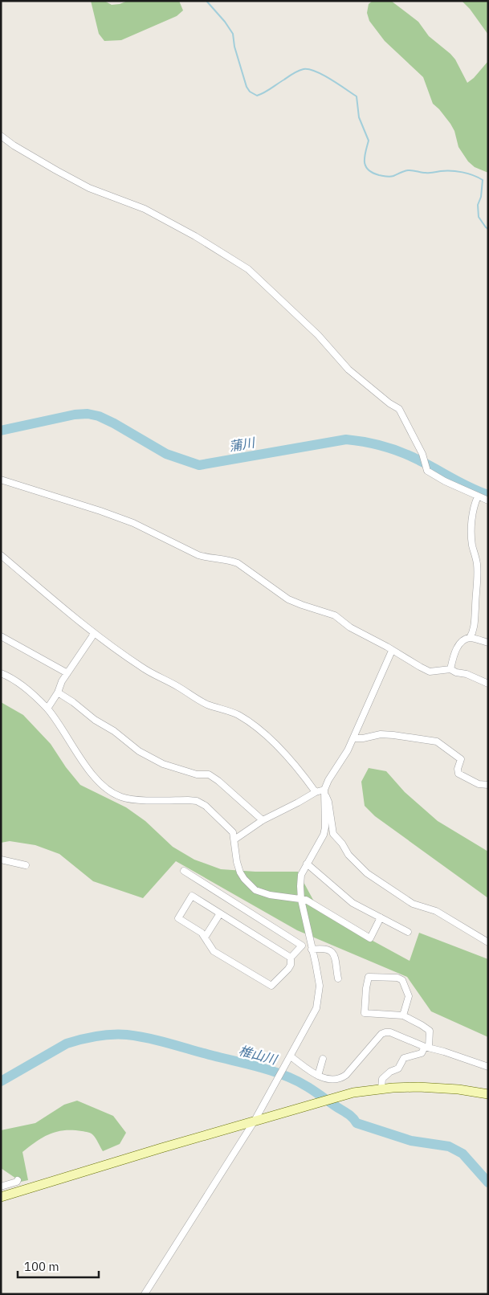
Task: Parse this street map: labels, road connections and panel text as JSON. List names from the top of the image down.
{
  "water": ["蒲川", "椎山川"],
  "scale_bar": "100 m"
}
